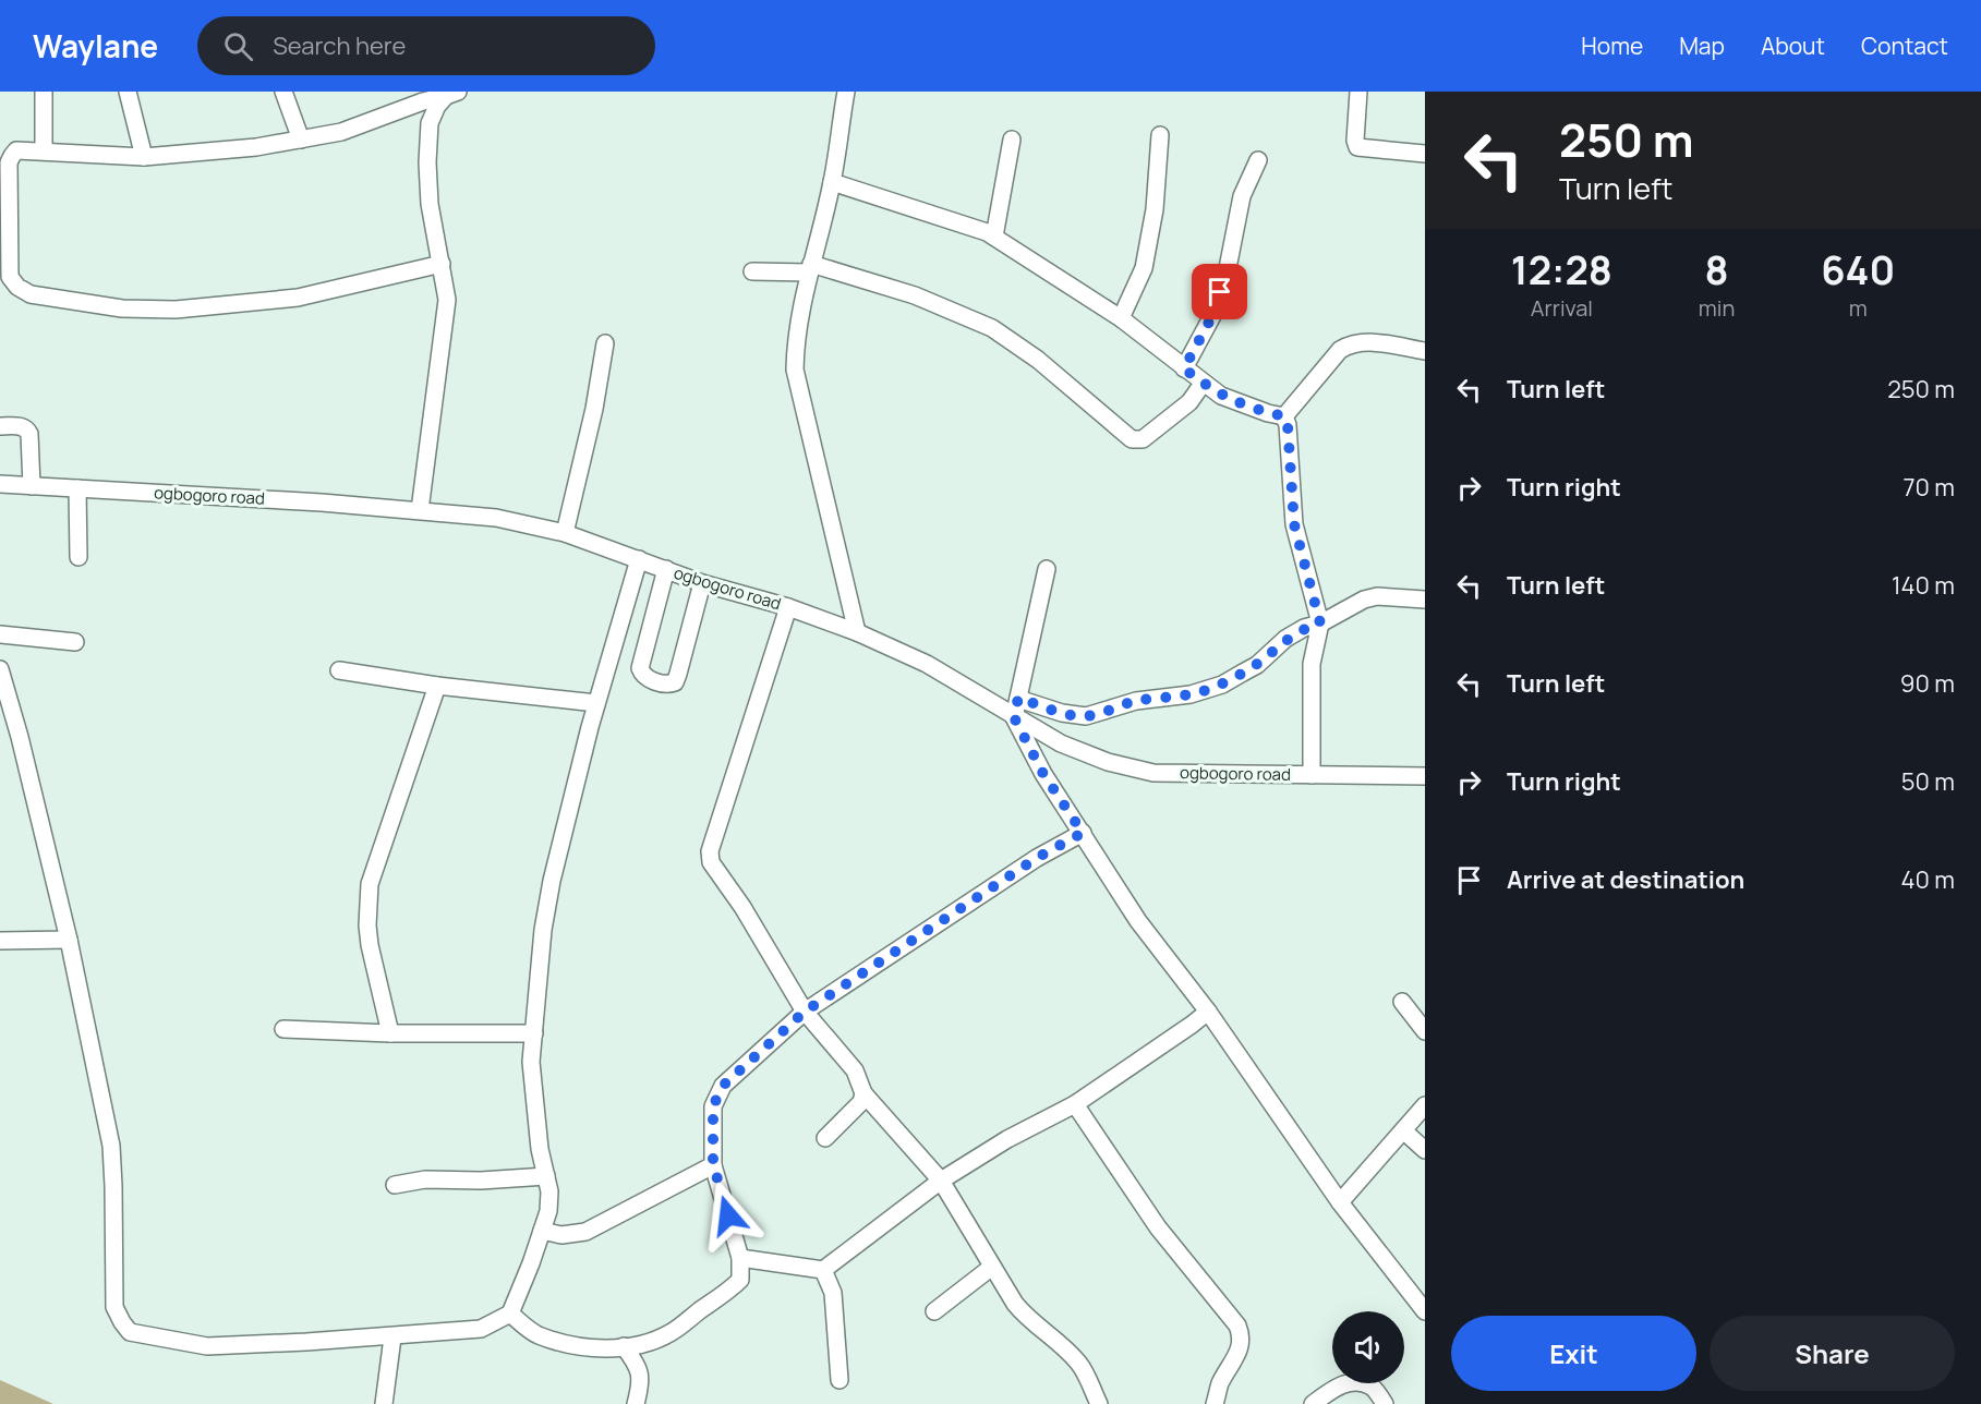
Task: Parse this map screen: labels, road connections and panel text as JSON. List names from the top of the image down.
{
  "streets": {
    "street": ["ogbogoro road"]
  },
  "page": {
    "header": "Waylane",
    "search": "Search here",
    "nav": [
      "Home",
      "Map",
      "About",
      "Contact"
    ],
    "turn": ["250 m", "Turn left"],
    "eta": [
      "12:28",
      "Arrival",
      "8",
      "min",
      "640",
      "m"
    ],
    "list": [
      {
        "name": "Turn left",
        "value": "250 m"
      },
      {
        "name": "Turn right",
        "value": "70 m"
      },
      {
        "name": "Turn left",
        "value": "140 m"
      },
      {
        "name": "Turn left",
        "value": "90 m"
      },
      {
        "name": "Turn right",
        "value": "50 m"
      },
      {
        "name": "Arrive at destination",
        "value": "40 m"
      }
    ],
    "buttons": ["Exit", "Share"]
  }
}
